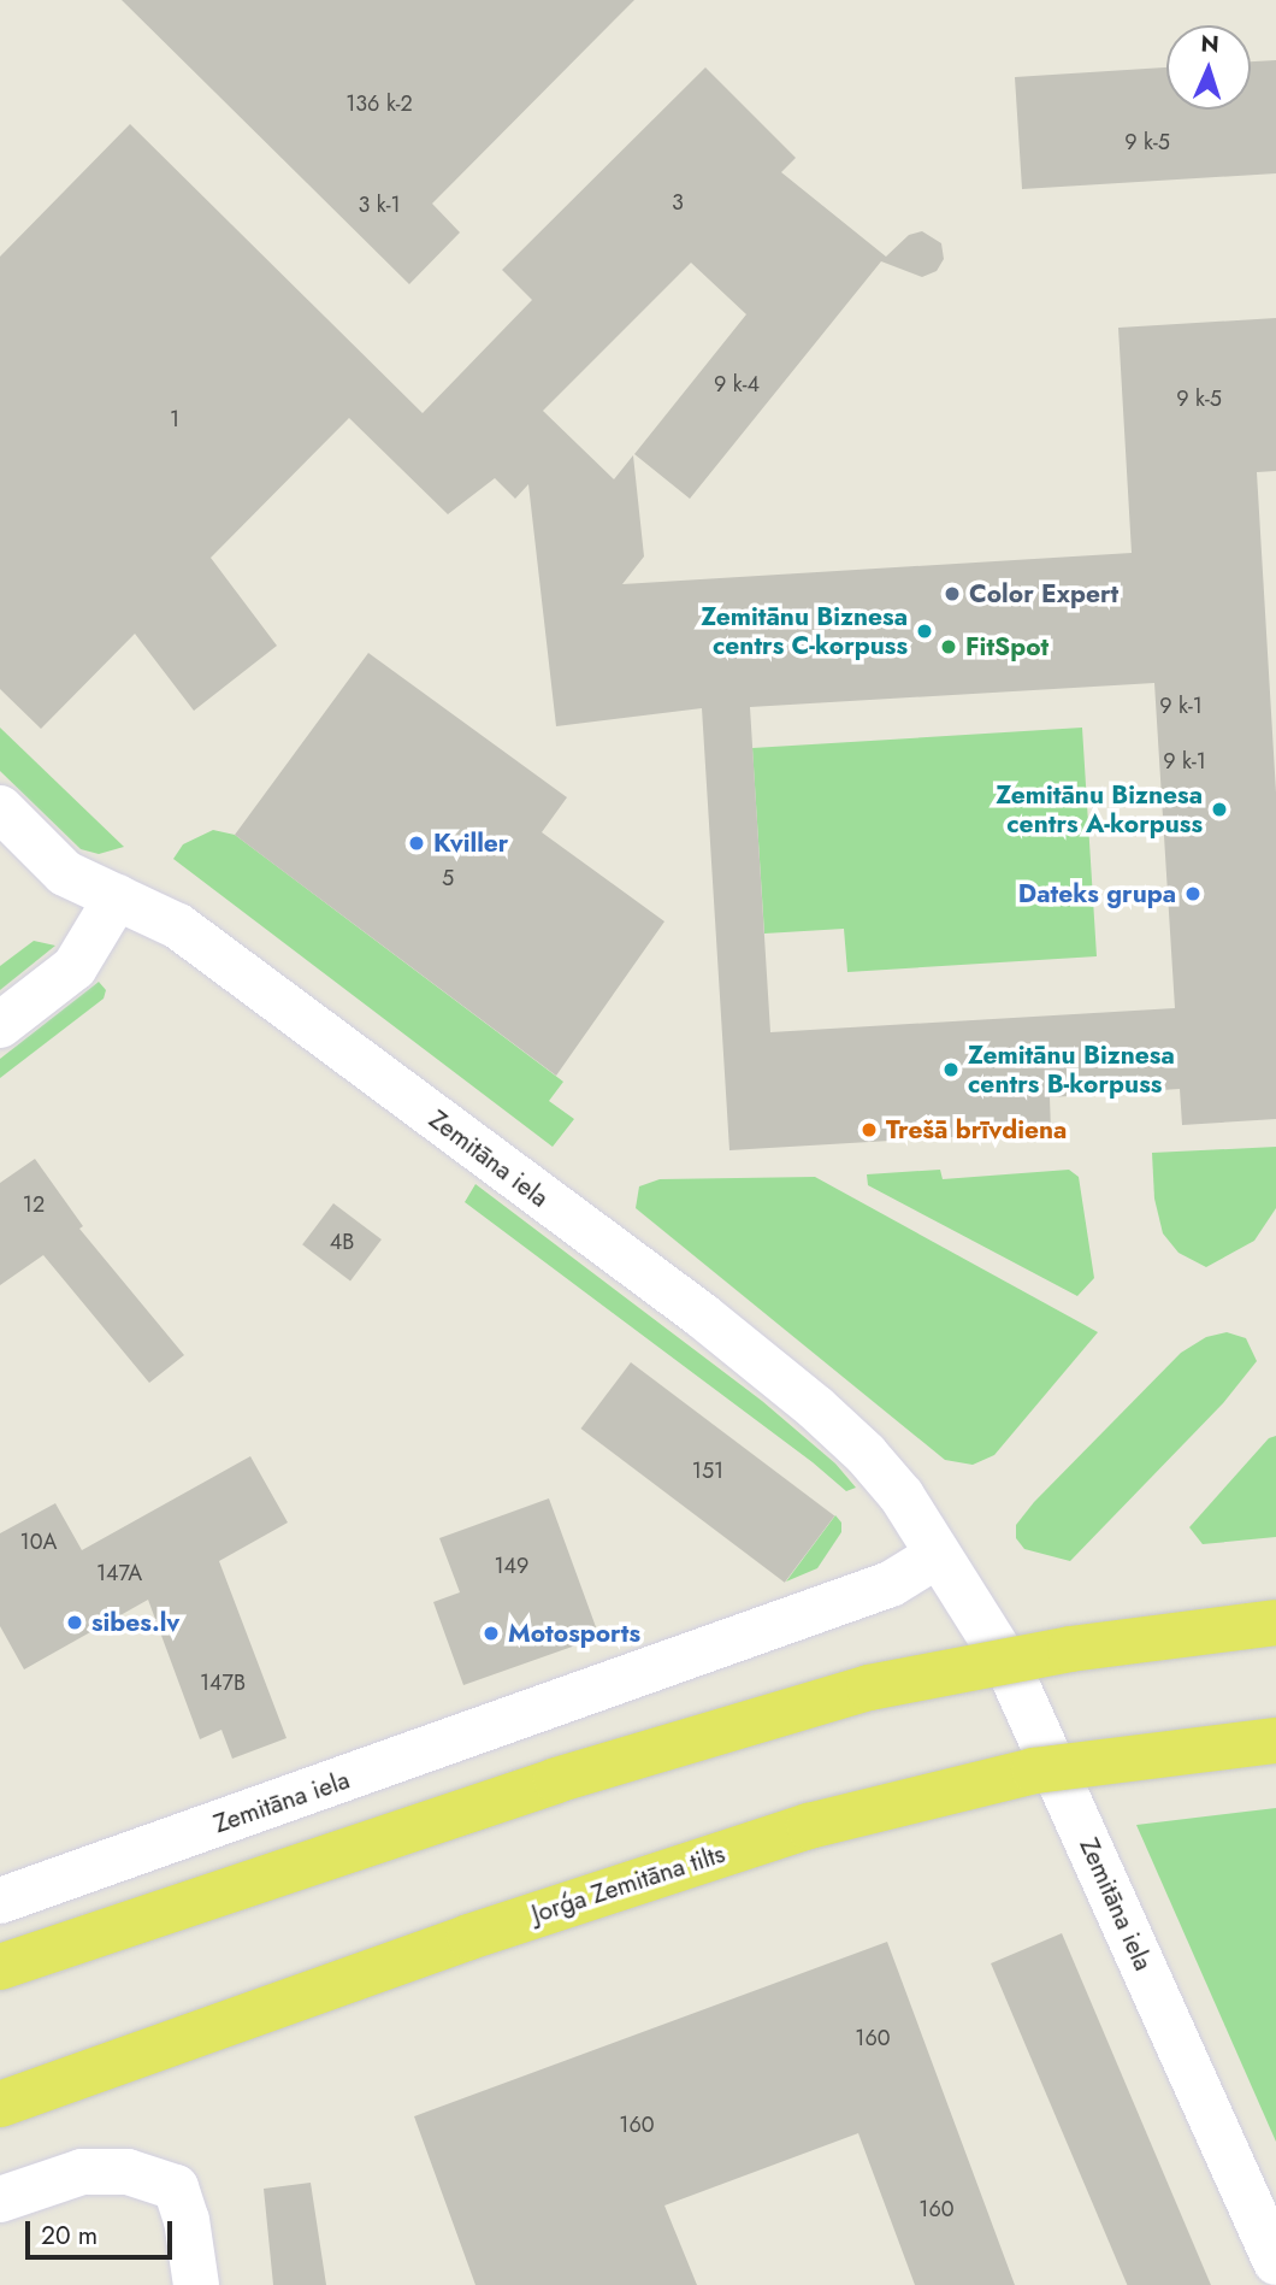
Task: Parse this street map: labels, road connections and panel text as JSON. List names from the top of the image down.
{
  "streets": {
    "main road": ["Jorģa Zemitāna tilts"],
    "street": ["Zemitāna iela"]
  },
  "places": [
    "Color Expert",
    "Zemitānu Biznesa centrs C-korpuss",
    "FitSpot",
    "Zemitānu Biznesa centrs A-korpuss",
    "Kviller",
    "Dateks grupa",
    "Zemitānu Biznesa centrs B-korpuss",
    "Trešā brīvdiena",
    "sibes.lv",
    "Motosports"
  ],
  "house_numbers": [
    "136 k-2",
    "9 k-5",
    "3",
    "3 k-1",
    "9 k-4",
    "9 k-5",
    "1",
    "9 k-1",
    "9 k-1",
    "5",
    "12",
    "4B",
    "151",
    "10A",
    "149",
    "147A",
    "147B",
    "160",
    "160",
    "160"
  ],
  "scale_bar": "20 m",
  "north": "top"
}
